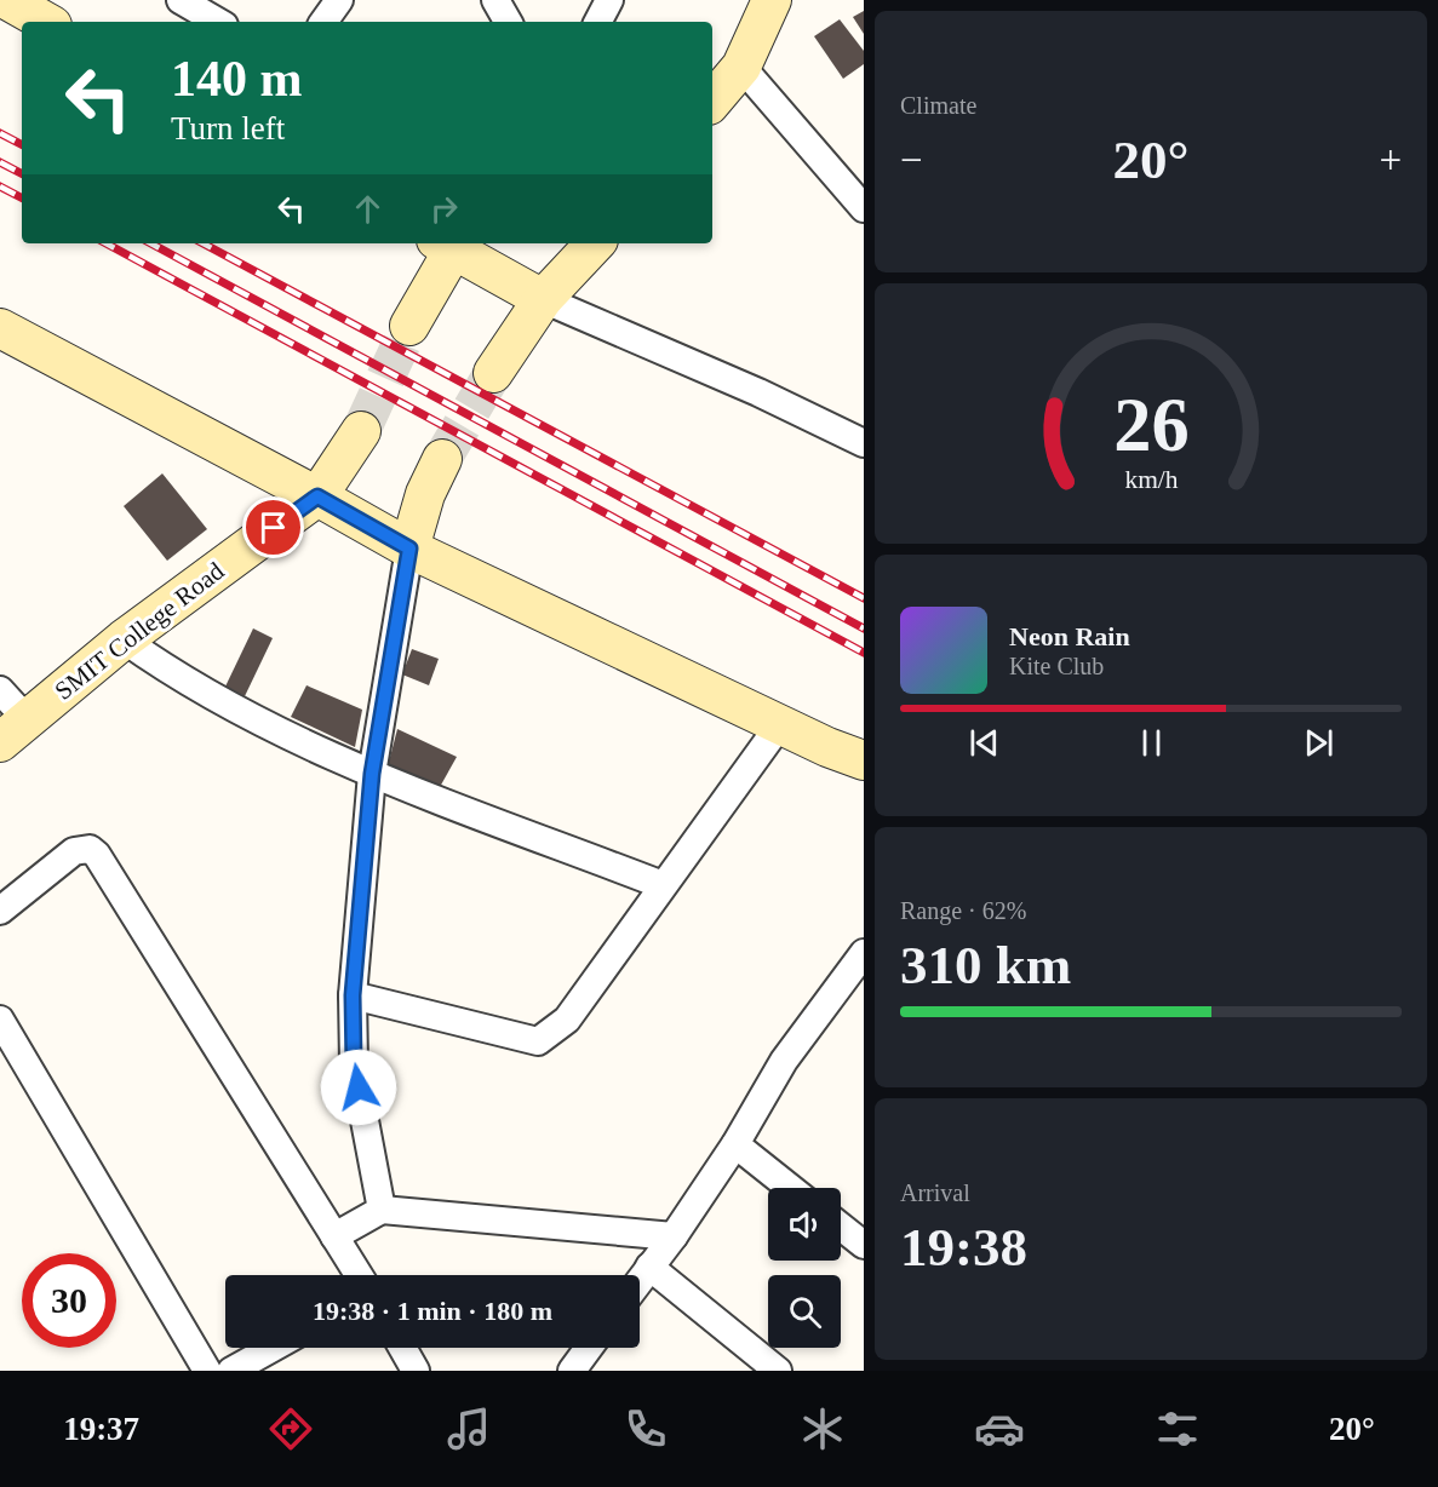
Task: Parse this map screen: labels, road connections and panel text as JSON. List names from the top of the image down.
{
  "streets": {
    "main road": ["SMIT College Road"]
  },
  "page": {
    "tile": [
      "Climate",
      ["Range · 62%", "310 km"],
      ["Arrival", "19:38"]
    ],
    "turn": ["140 m", "Turn left"],
    "heat": ["−", "20°", "+"],
    "song": ["Neon Rain", "Kite Club"],
    "limit": "30",
    "trip": "19:38 · 1 min · 180 m",
    "tabs": ["19:37", "20°"],
    "gauge": ["26", "km/h"]
  }
}
